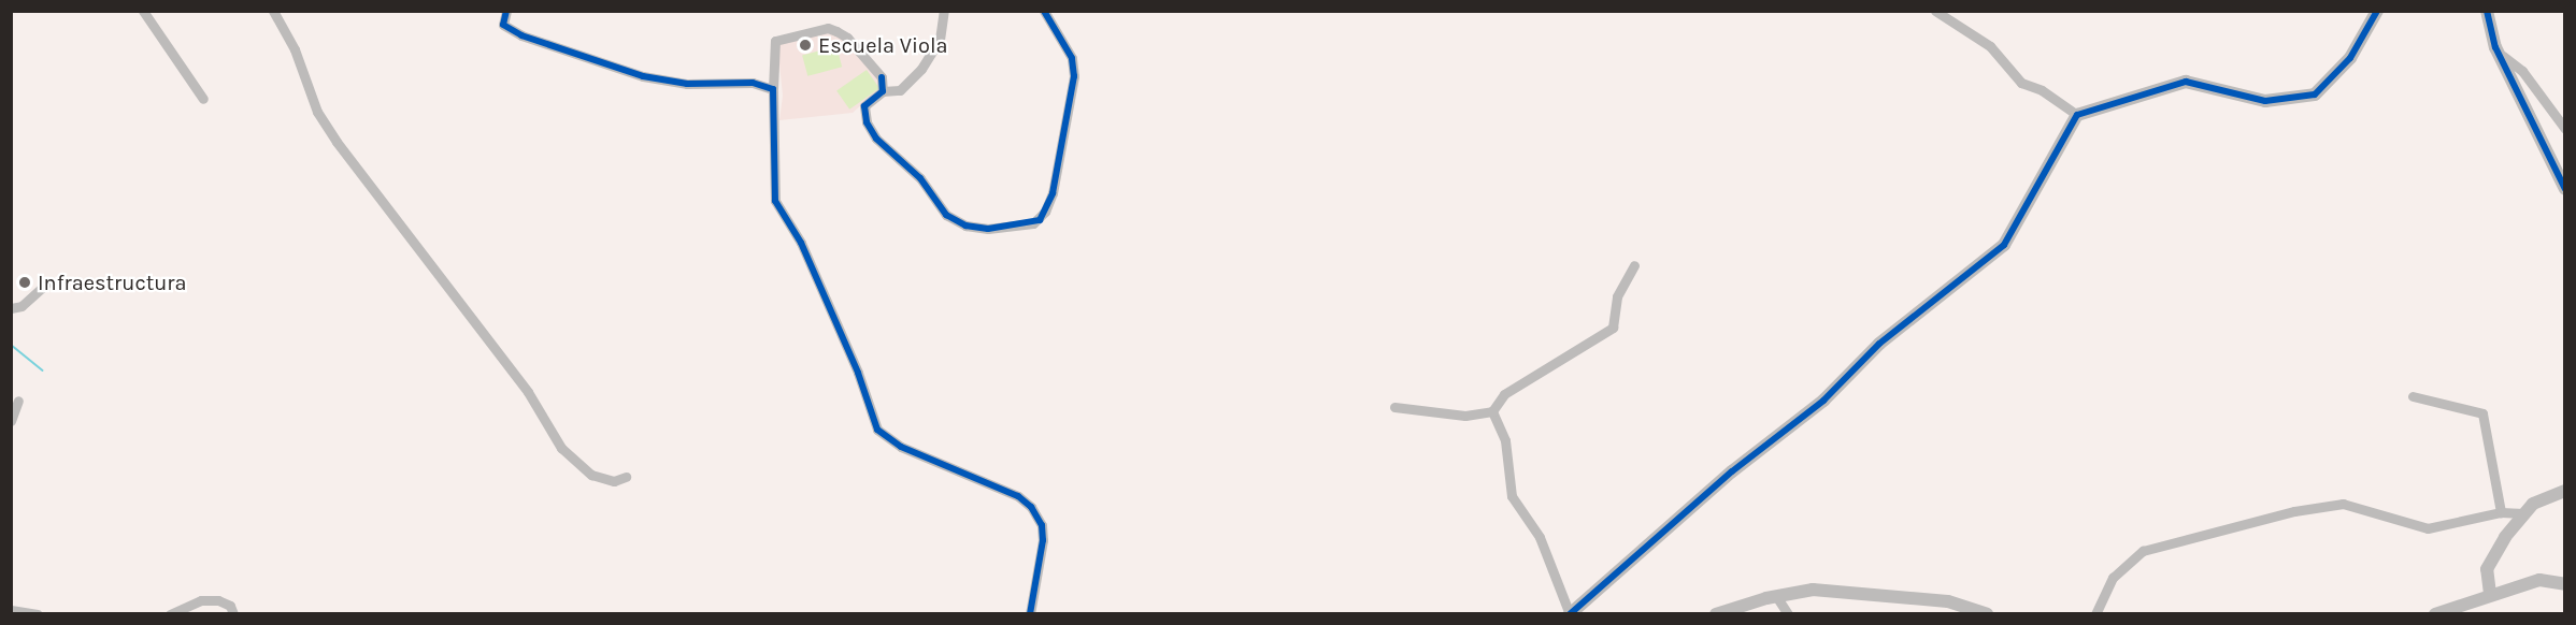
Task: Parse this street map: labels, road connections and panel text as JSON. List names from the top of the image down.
{
  "places": ["Escuela Viola", "Infraestructura"]
}
